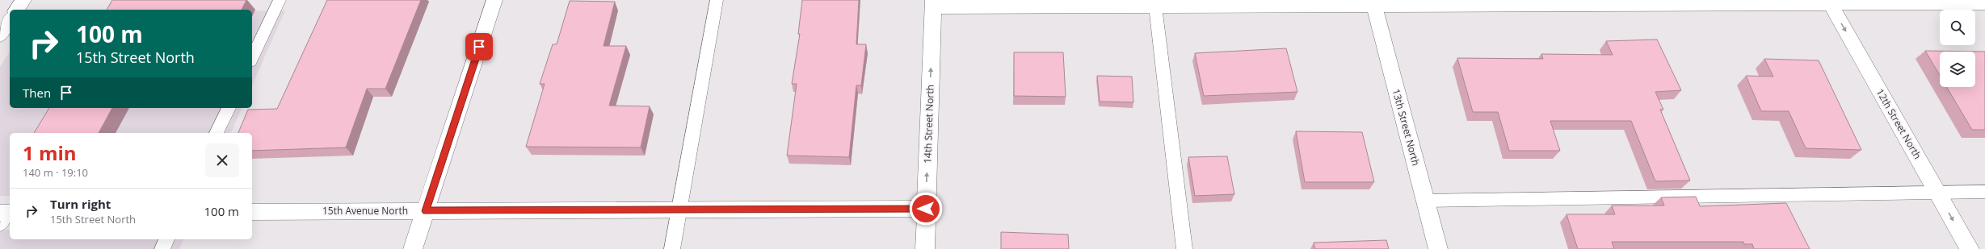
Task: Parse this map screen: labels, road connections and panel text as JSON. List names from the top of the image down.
{
  "streets": {
    "street": [
      "14th Street North",
      "12th Street North",
      "13th Street North",
      "15th Avenue North"
    ]
  },
  "crossings": [
    ["14th Street North", "15th Avenue North"]
  ],
  "one_way": ["14th Street North", "12th Street North"],
  "page": {
    "turn": ["100 m", "15th Street North"],
    "then": "Then",
    "heading": ["1 min", "140 m · 19:10"],
    "list": [
      {
        "name": "Turn right",
        "note": "15th Street North",
        "value": "100 m"
      }
    ]
  }
}
